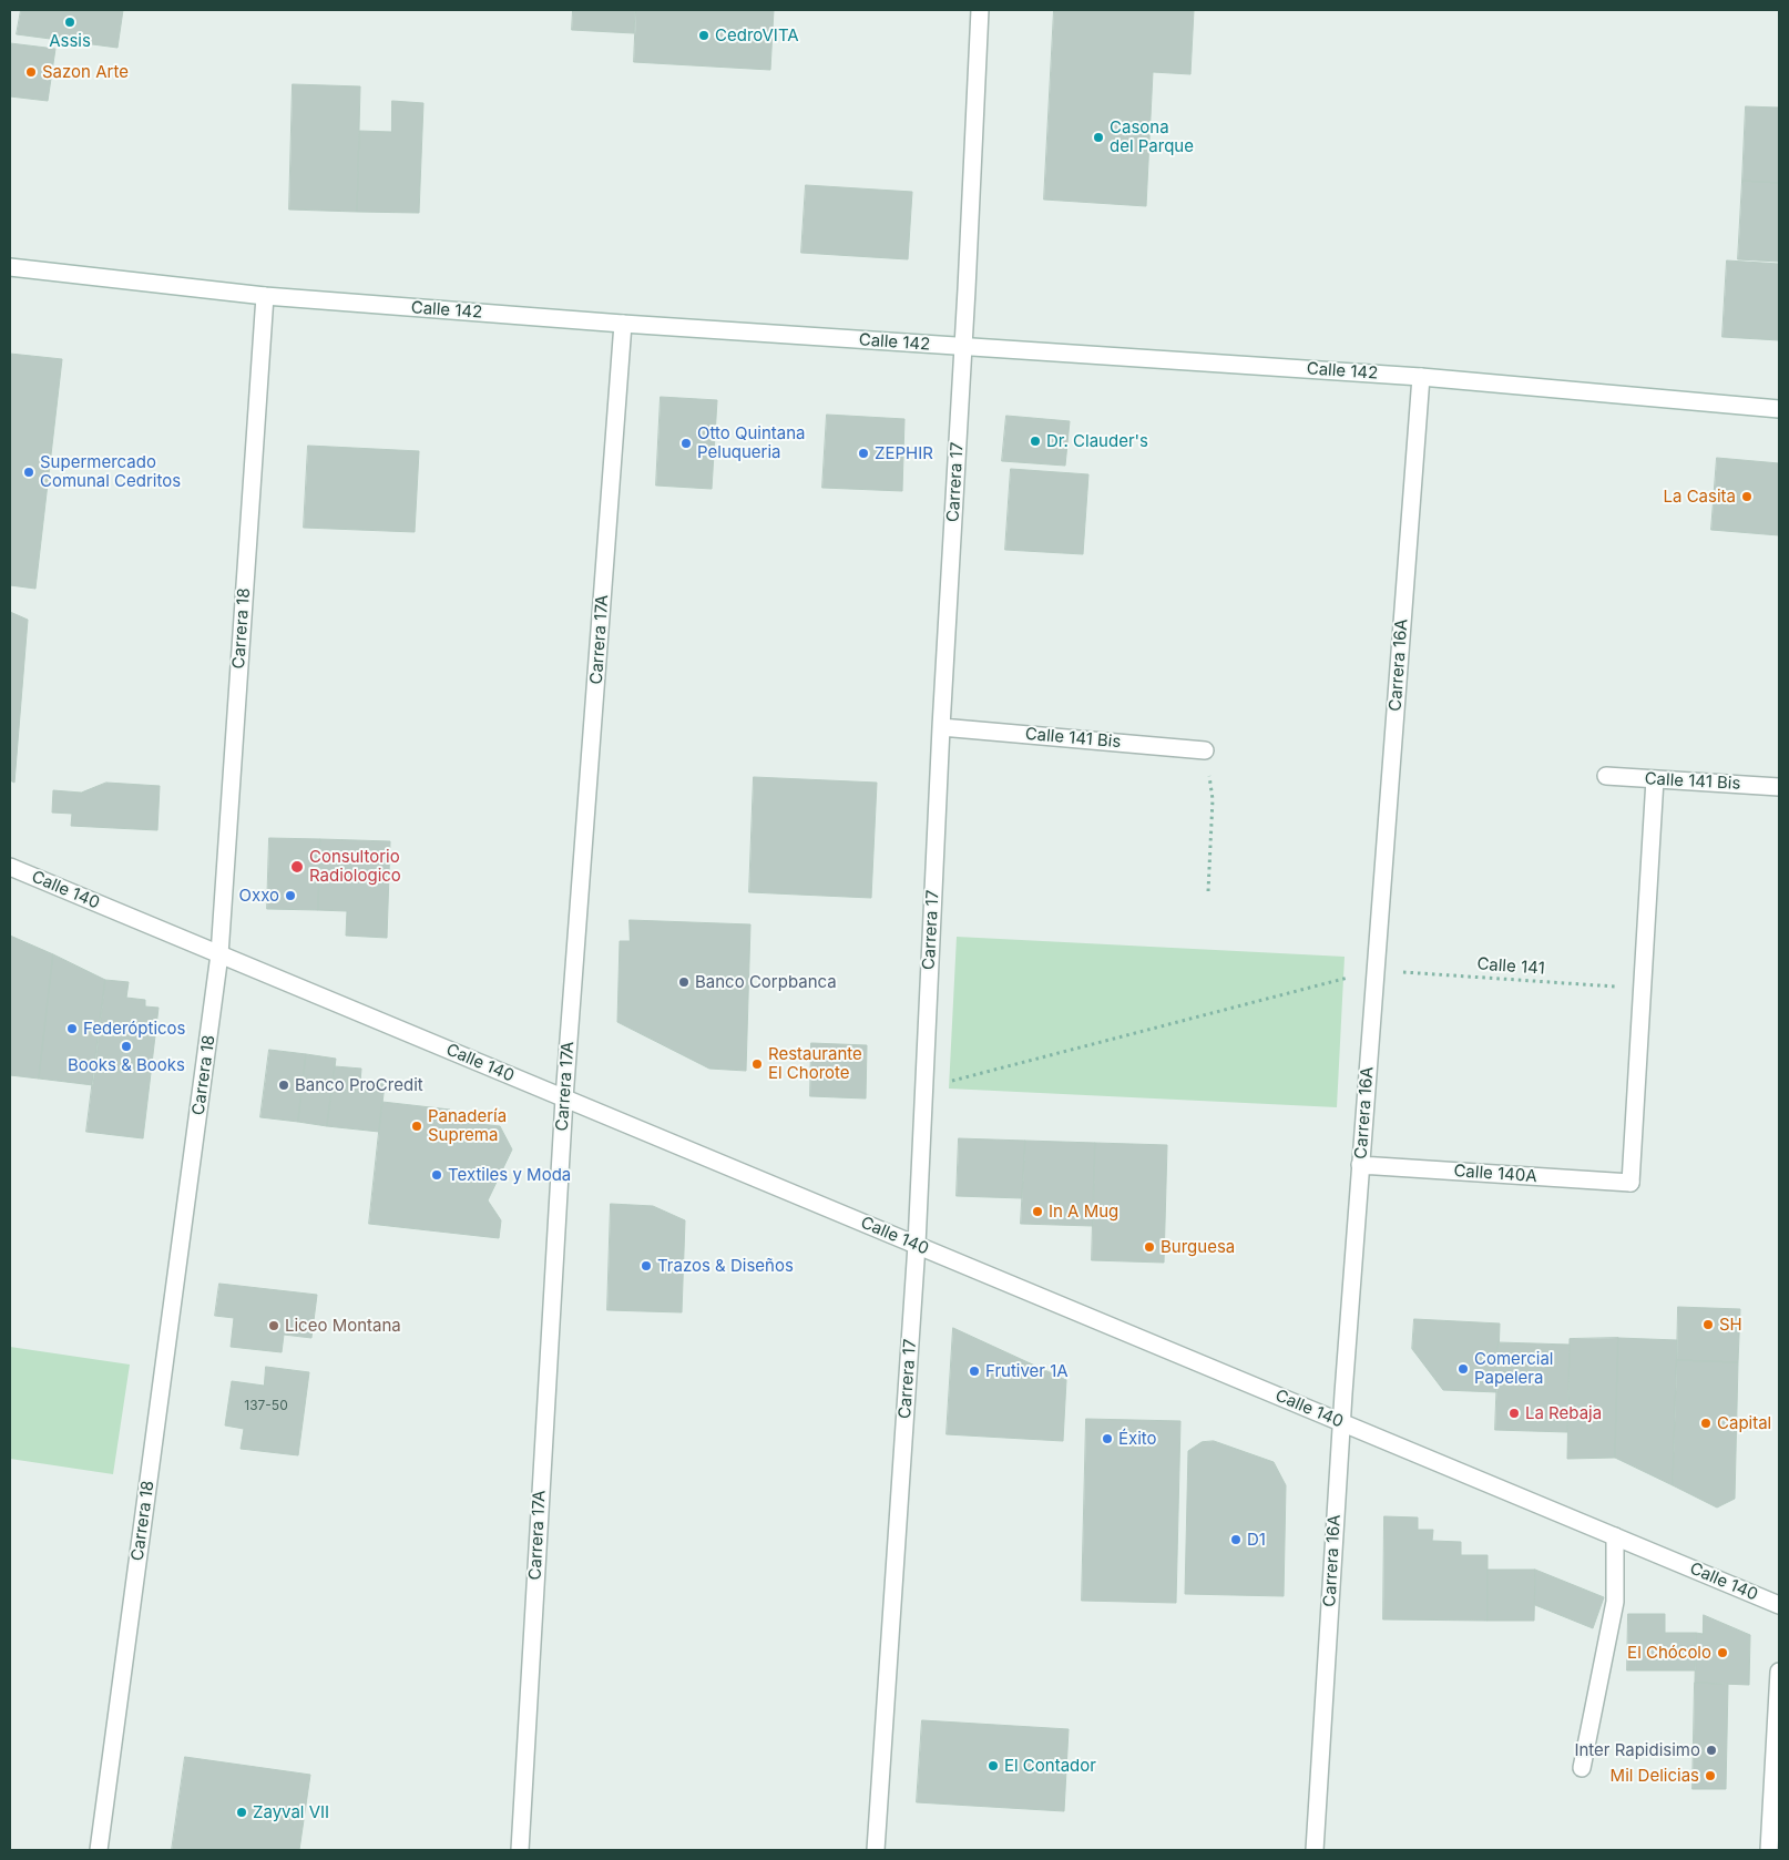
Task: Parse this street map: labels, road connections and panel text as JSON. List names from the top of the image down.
{
  "streets": {
    "street": [
      "Calle 142",
      "Carrera 17",
      "Carrera 18",
      "Carrera 17A",
      "Carrera 16A",
      "Calle 141 Bis",
      "Calle 140",
      "Calle 140A"
    ],
    "path": ["Calle 141"]
  },
  "crossings": [
    ["Calle 142", "Carrera 17"],
    ["Calle 142", "Carrera 18"],
    ["Calle 142", "Carrera 17A"],
    ["Calle 142", "Carrera 16A"],
    ["Carrera 17", "Calle 141 Bis"],
    ["Carrera 17", "Calle 140"],
    ["Carrera 17", "Calle 141"],
    ["Carrera 18", "Calle 140"],
    ["Carrera 17A", "Calle 140"],
    ["Carrera 16A", "Calle 140"],
    ["Carrera 16A", "Calle 141"],
    ["Carrera 16A", "Calle 140A"],
    ["Calle 141", "Calle 140A"]
  ],
  "places": [
    "Assis",
    "CedroVITA",
    "Sazon Arte",
    "Casona del Parque",
    "Dr. Clauder's",
    "Otto Quintana Peluqueria",
    "ZEPHIR",
    "Supermercado Comunal Cedritos",
    "La Casita",
    "Consultorio Radiologico",
    "Oxxo",
    "Banco Corpbanca",
    "Federópticos",
    "Books & Books",
    "Restaurante El Chorote",
    "Banco ProCredit",
    "Panadería Suprema",
    "Textiles y Moda",
    "In A Mug",
    "Burguesa",
    "Trazos & Diseños",
    "SH",
    "Liceo Montana",
    "Comercial Papelera",
    "Frutiver 1A",
    "La Rebaja",
    "Capital",
    "Éxito",
    "D1",
    "El Chócolo",
    "Inter Rapidisimo",
    "El Contador",
    "Mil Delicias",
    "Zayval VII"
  ],
  "house_numbers": ["137-50"]
}
